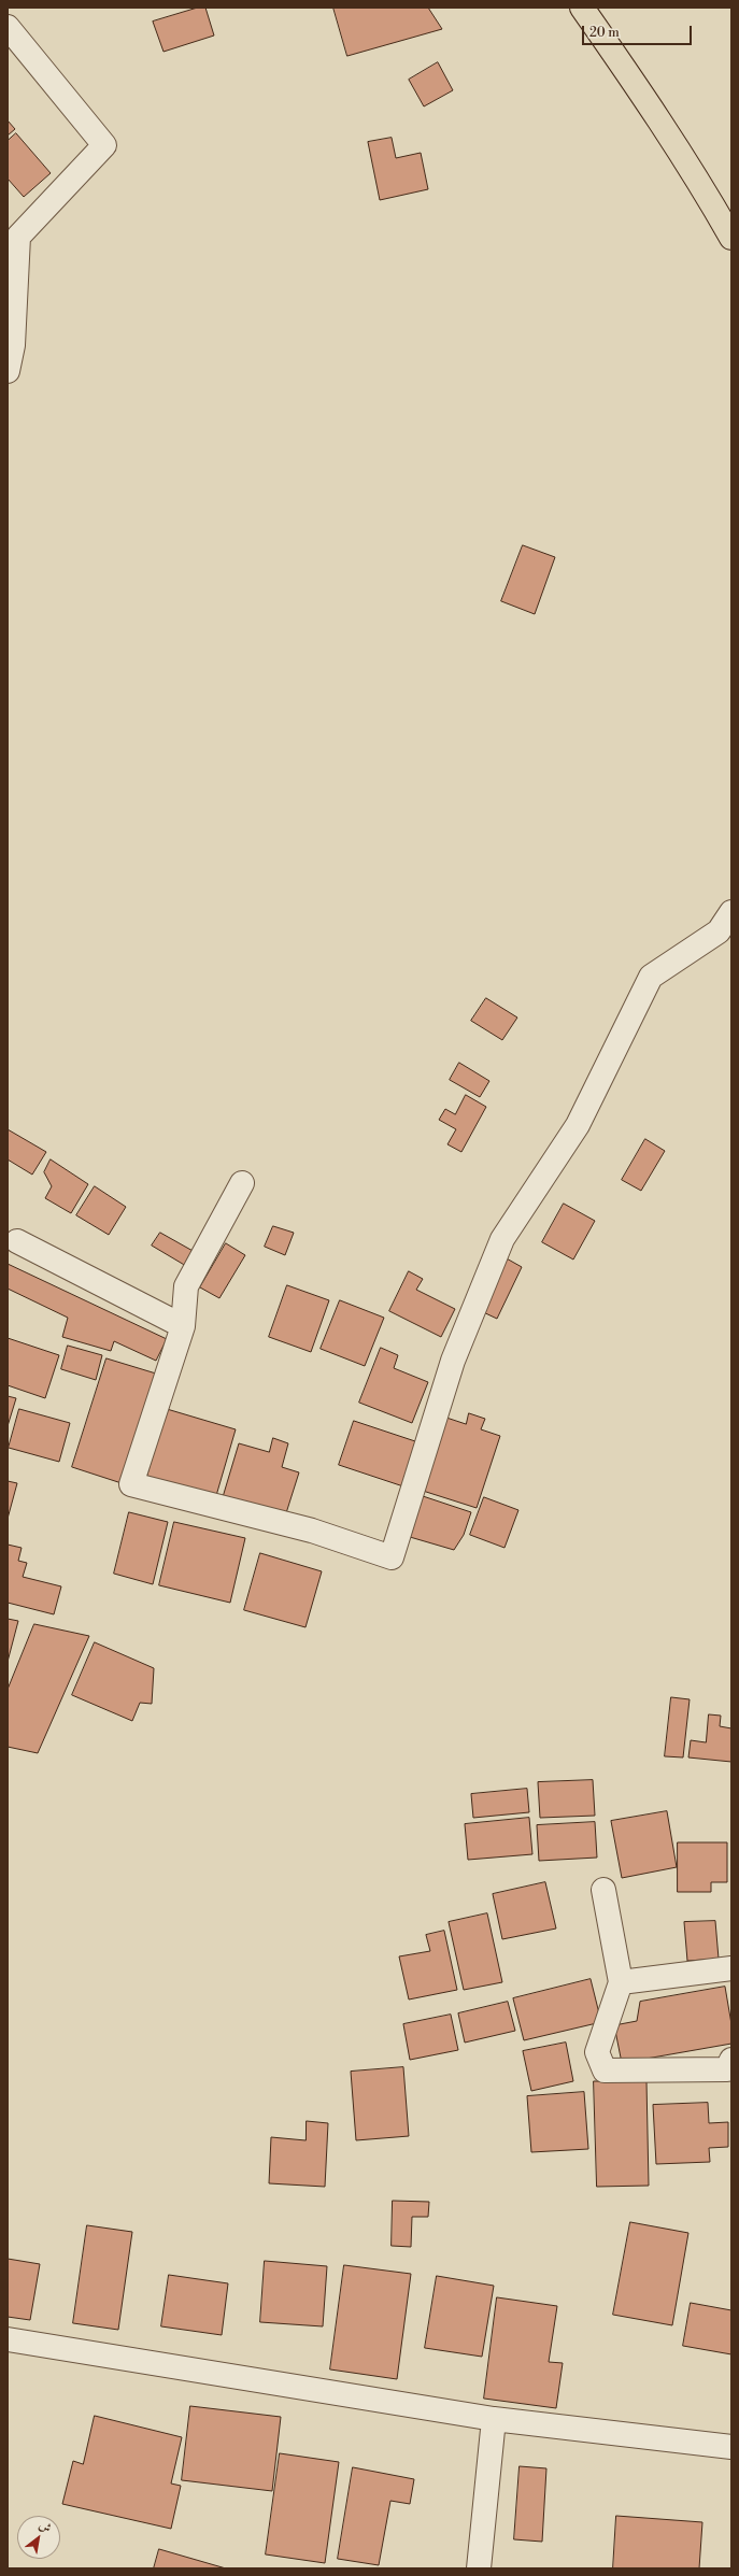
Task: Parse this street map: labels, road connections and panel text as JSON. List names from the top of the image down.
{
  "scale_bar": "20 m",
  "north": "top right"
}
